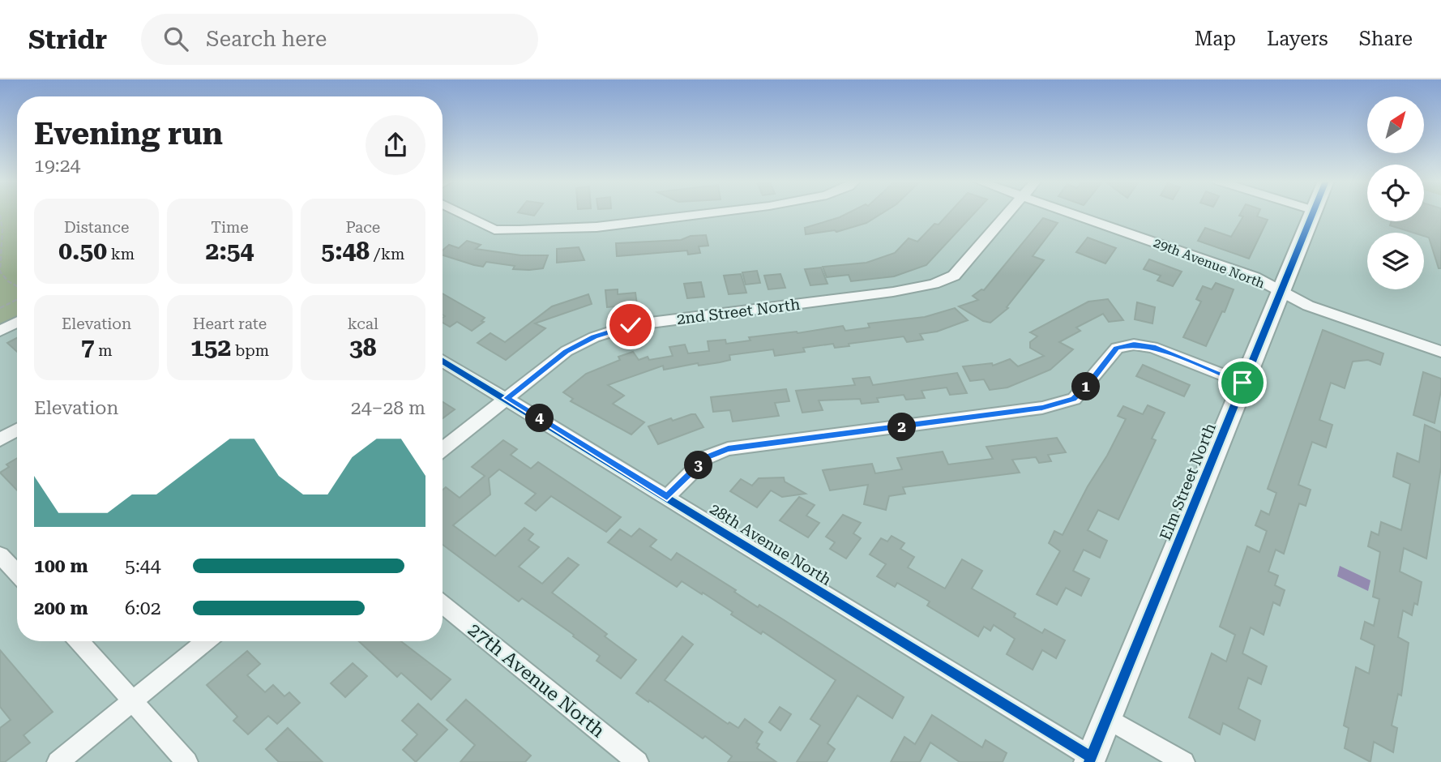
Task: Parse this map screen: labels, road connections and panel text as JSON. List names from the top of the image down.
{
  "streets": {
    "street": [
      "29th Avenue North",
      "2nd Street North",
      "Elm Street North",
      "28th Avenue North",
      "27th Avenue North"
    ]
  },
  "crossings": [
    ["29th Avenue North", "Elm Street North"],
    ["2nd Street North", "28th Avenue North"],
    ["Elm Street North", "28th Avenue North"]
  ],
  "north": "top right",
  "page": {
    "header": "Stridr",
    "search": "Search here",
    "nav": ["Map", "Layers", "Share"],
    "heading": ["Evening run", "19:24"],
    "stats": [
      ["Distance", "0.50 km"],
      ["Time", "2:54"],
      ["Pace", "5:48 /km"],
      ["Elevation", "7 m"],
      ["Heart rate", "152 bpm"],
      ["kcal", "38"]
    ],
    "pins": [
      "1",
      "4",
      "2",
      "3"
    ],
    "chart": ["Elevation", "24–28 m"],
    "list": [
      {
        "name": "100 m",
        "note": "5:44"
      },
      {
        "name": "200 m",
        "note": "6:02"
      }
    ]
  }
}
